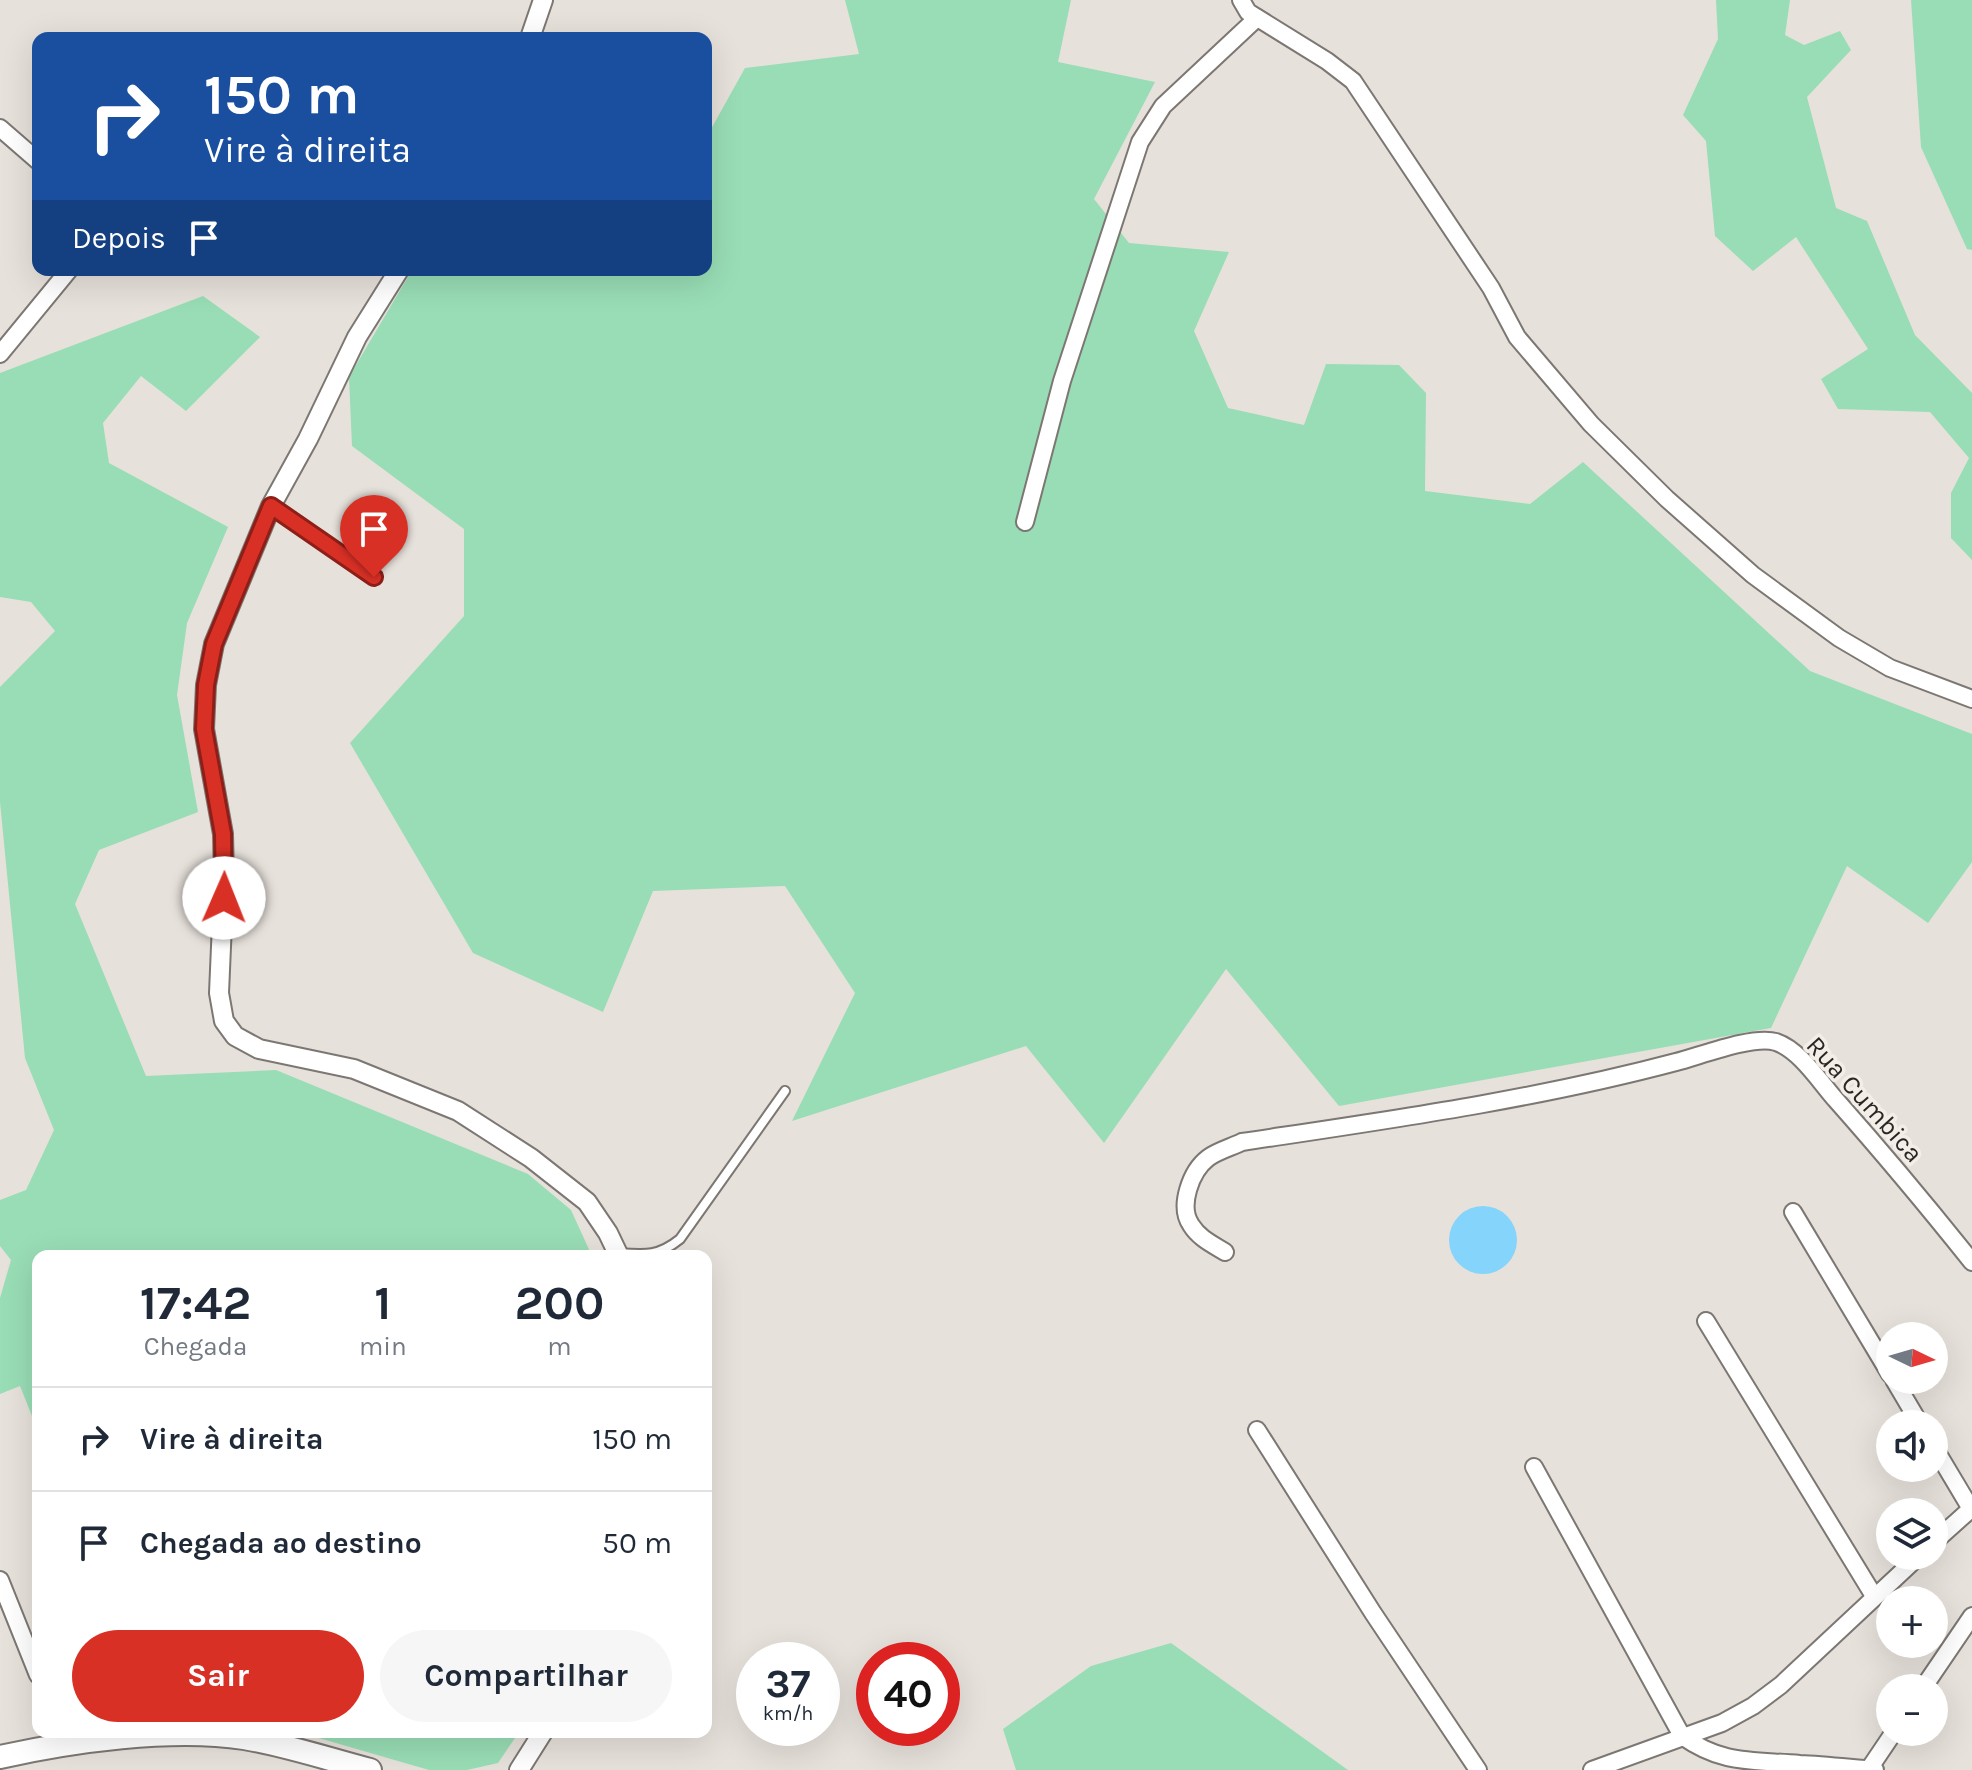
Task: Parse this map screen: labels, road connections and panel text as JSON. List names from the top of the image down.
{
  "streets": {
    "street": ["Rua Cumbica"]
  },
  "north": "right",
  "page": {
    "turn": ["150 m", "Vire à direita"],
    "then": "Depois",
    "eta": [
      "17:42",
      "Chegada",
      "1",
      "min",
      "200",
      "m"
    ],
    "map_buttons": ["+", "−"],
    "list": [
      {
        "name": "Vire à direita",
        "value": "150 m"
      },
      {
        "name": "Chegada ao destino",
        "value": "50 m"
      }
    ],
    "buttons": ["Sair", "Compartilhar"],
    "speed": "37 km/h",
    "limit": "40"
  }
}
